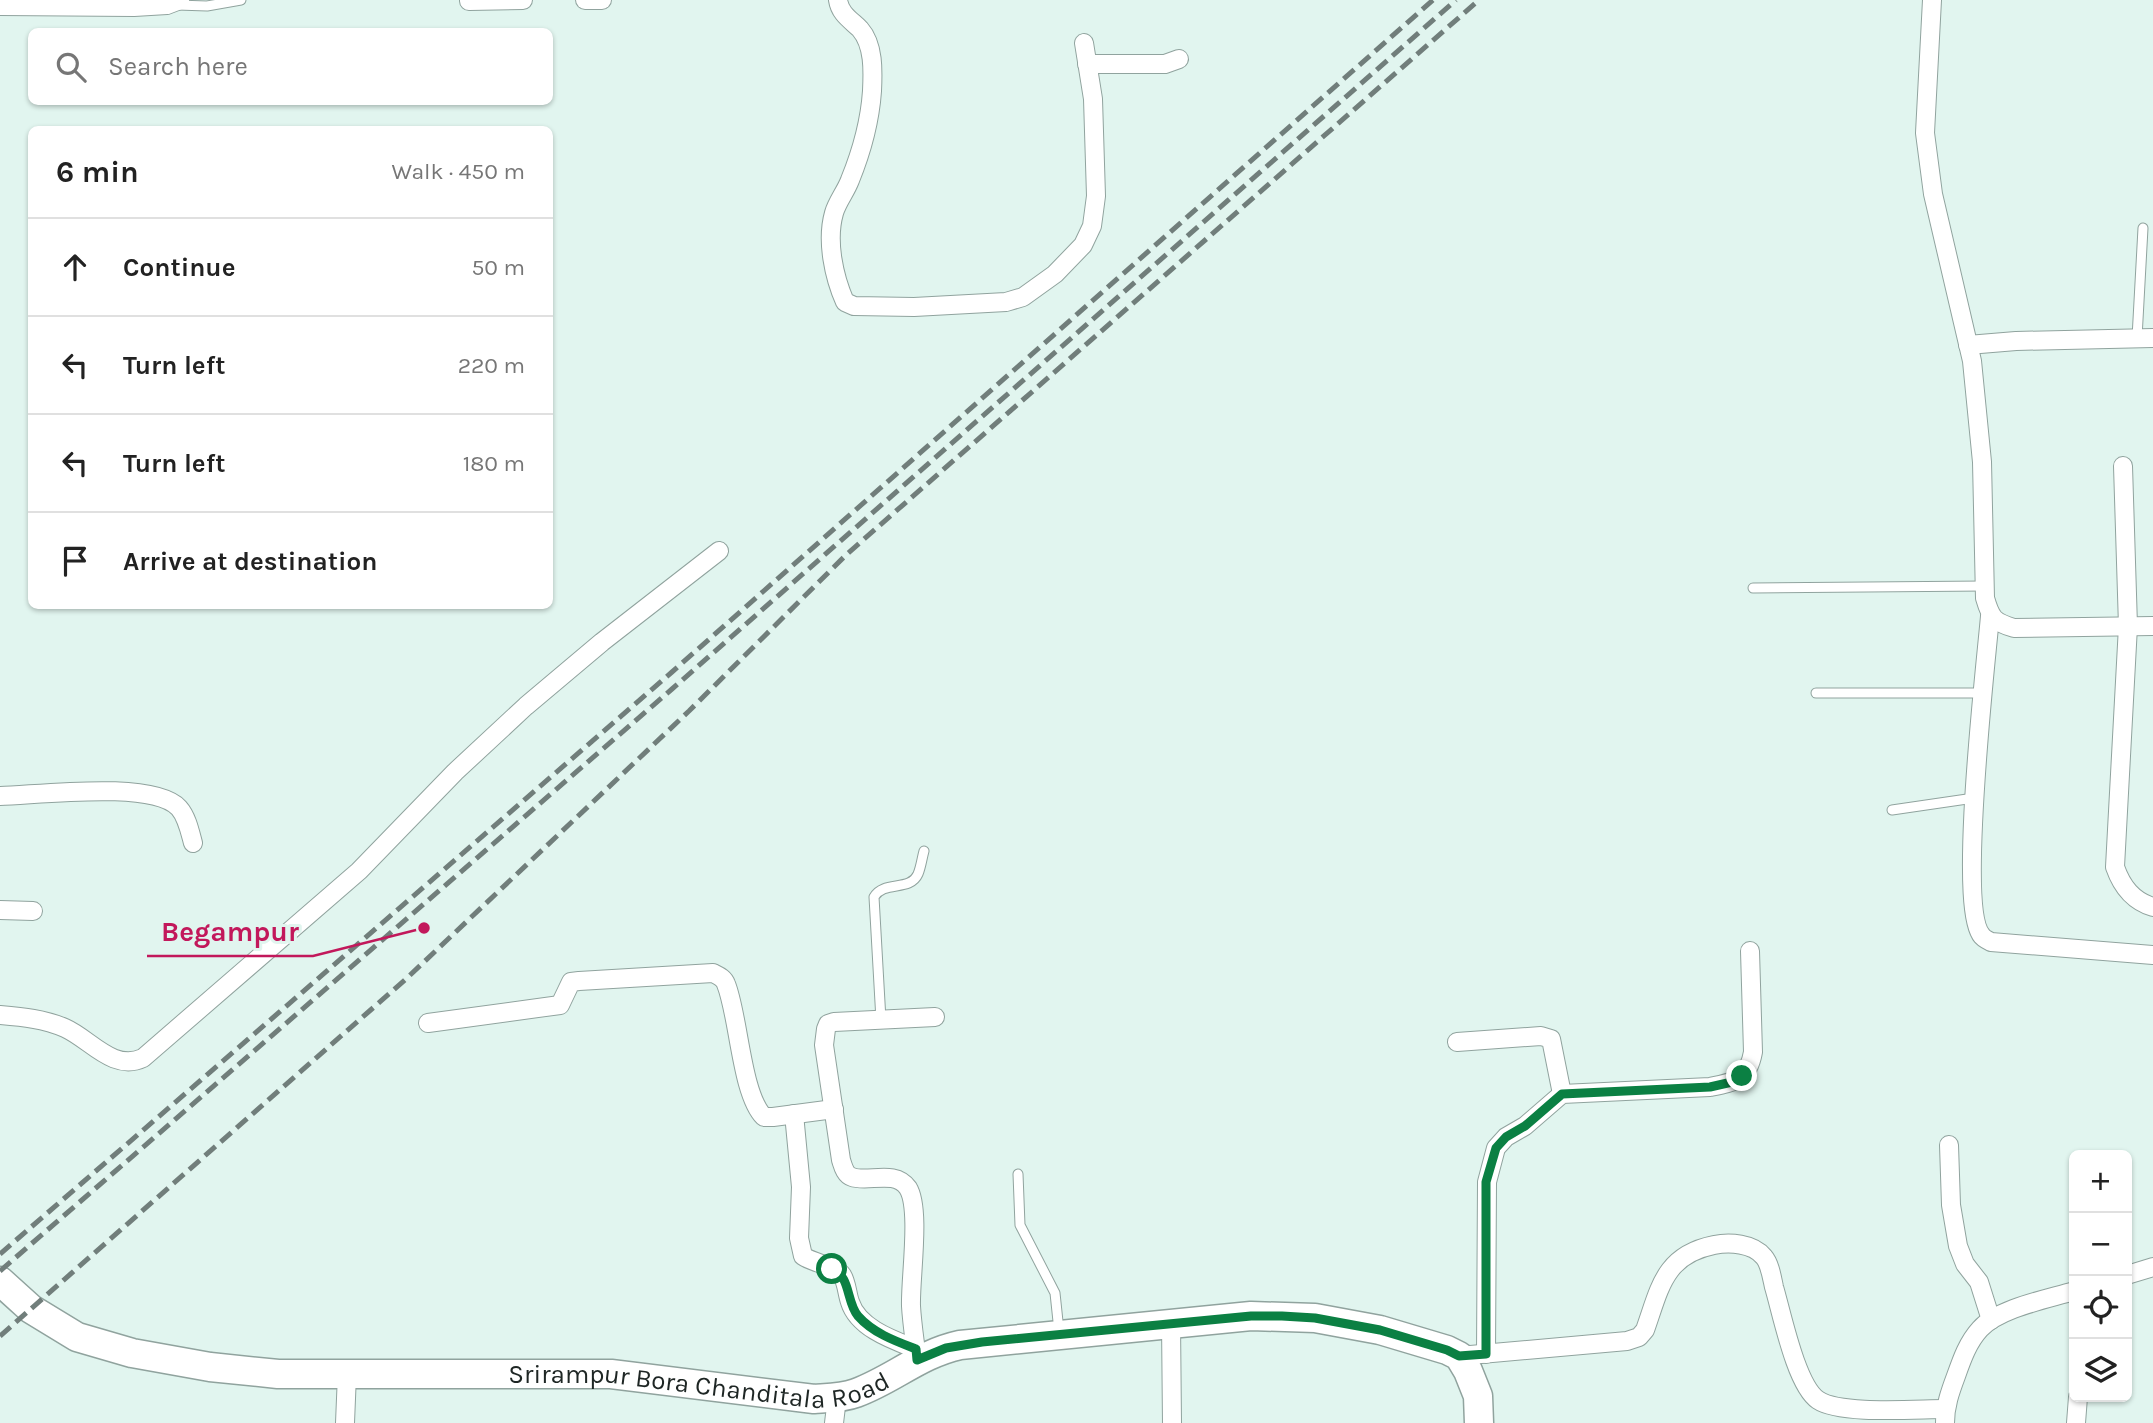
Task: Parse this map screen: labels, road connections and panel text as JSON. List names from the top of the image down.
{
  "streets": {
    "main road": ["Srirampur Bora Chanditala Road"]
  },
  "places": ["Begampur"],
  "page": {
    "search": "Search here",
    "heading": ["6 min", "Walk · 450 m"],
    "list": [
      ["Continue", "50 m"],
      ["Turn left", "220 m"],
      ["Turn left", "180 m"],
      "Arrive at destination"
    ],
    "map_buttons": ["+", "−"]
  }
}
